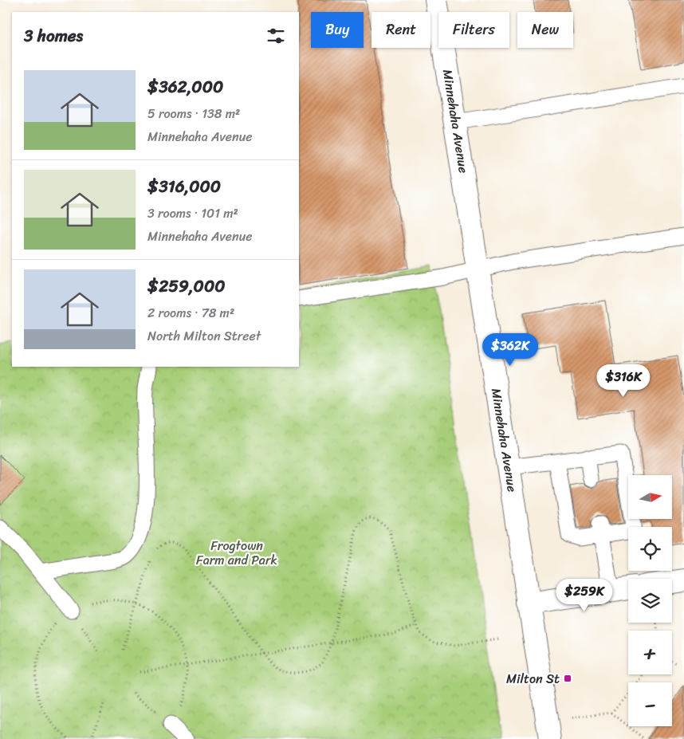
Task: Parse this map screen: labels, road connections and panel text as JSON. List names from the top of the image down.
{
  "streets": {
    "street": ["Minnehaha Avenue"]
  },
  "parks": ["Frogtown Farm and Park"],
  "places": {
    "transit": ["Milton St"]
  },
  "north": "right",
  "page": {
    "chip": [
      "Buy",
      "Rent",
      "Filters",
      "New"
    ],
    "heading": "3 homes",
    "list": [
      {
        "name": "$362,000",
        "note": "5 rooms · 138 m² · Minnehaha Avenue"
      },
      {
        "name": "$316,000",
        "note": "3 rooms · 101 m² · Minnehaha Avenue"
      },
      {
        "name": "$259,000",
        "note": "2 rooms · 78 m² · North Milton Street"
      }
    ],
    "price": ["$362K", "$316K", "$259K"],
    "map_buttons": ["+", "−"]
  }
}
